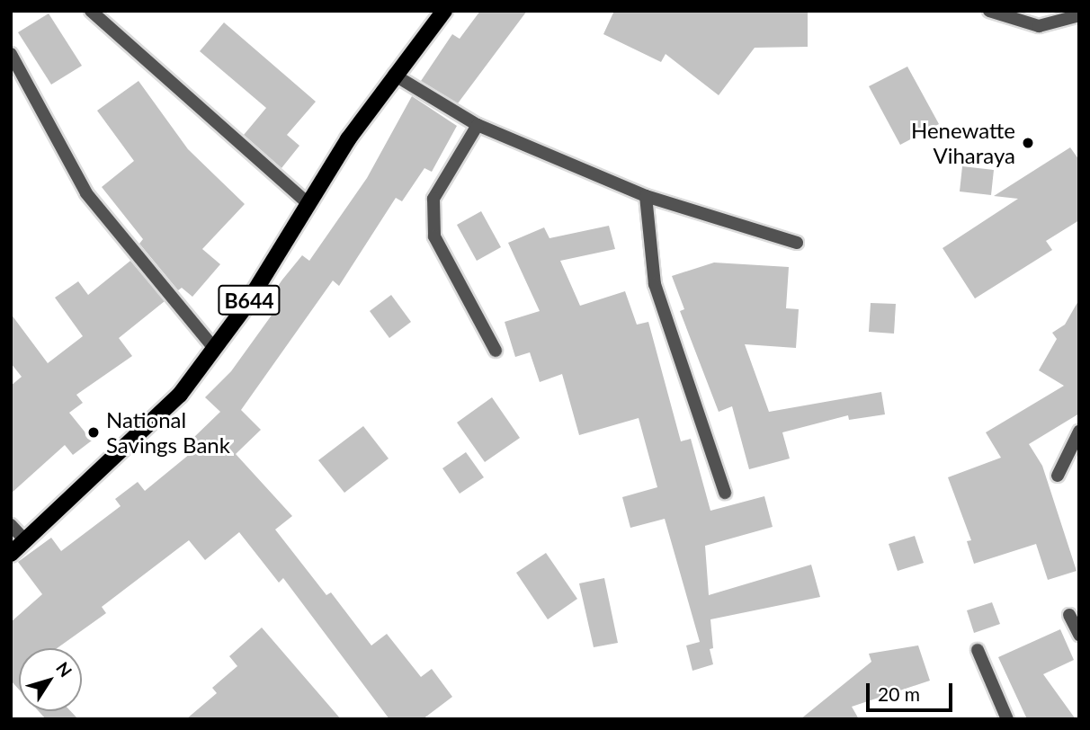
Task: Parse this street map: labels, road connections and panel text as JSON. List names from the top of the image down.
{
  "streets": {
    "main road": ["B644"]
  },
  "places": ["Henewatte Viharaya", "National Savings Bank"],
  "scale_bar": "20 m",
  "north": "top right"
}
